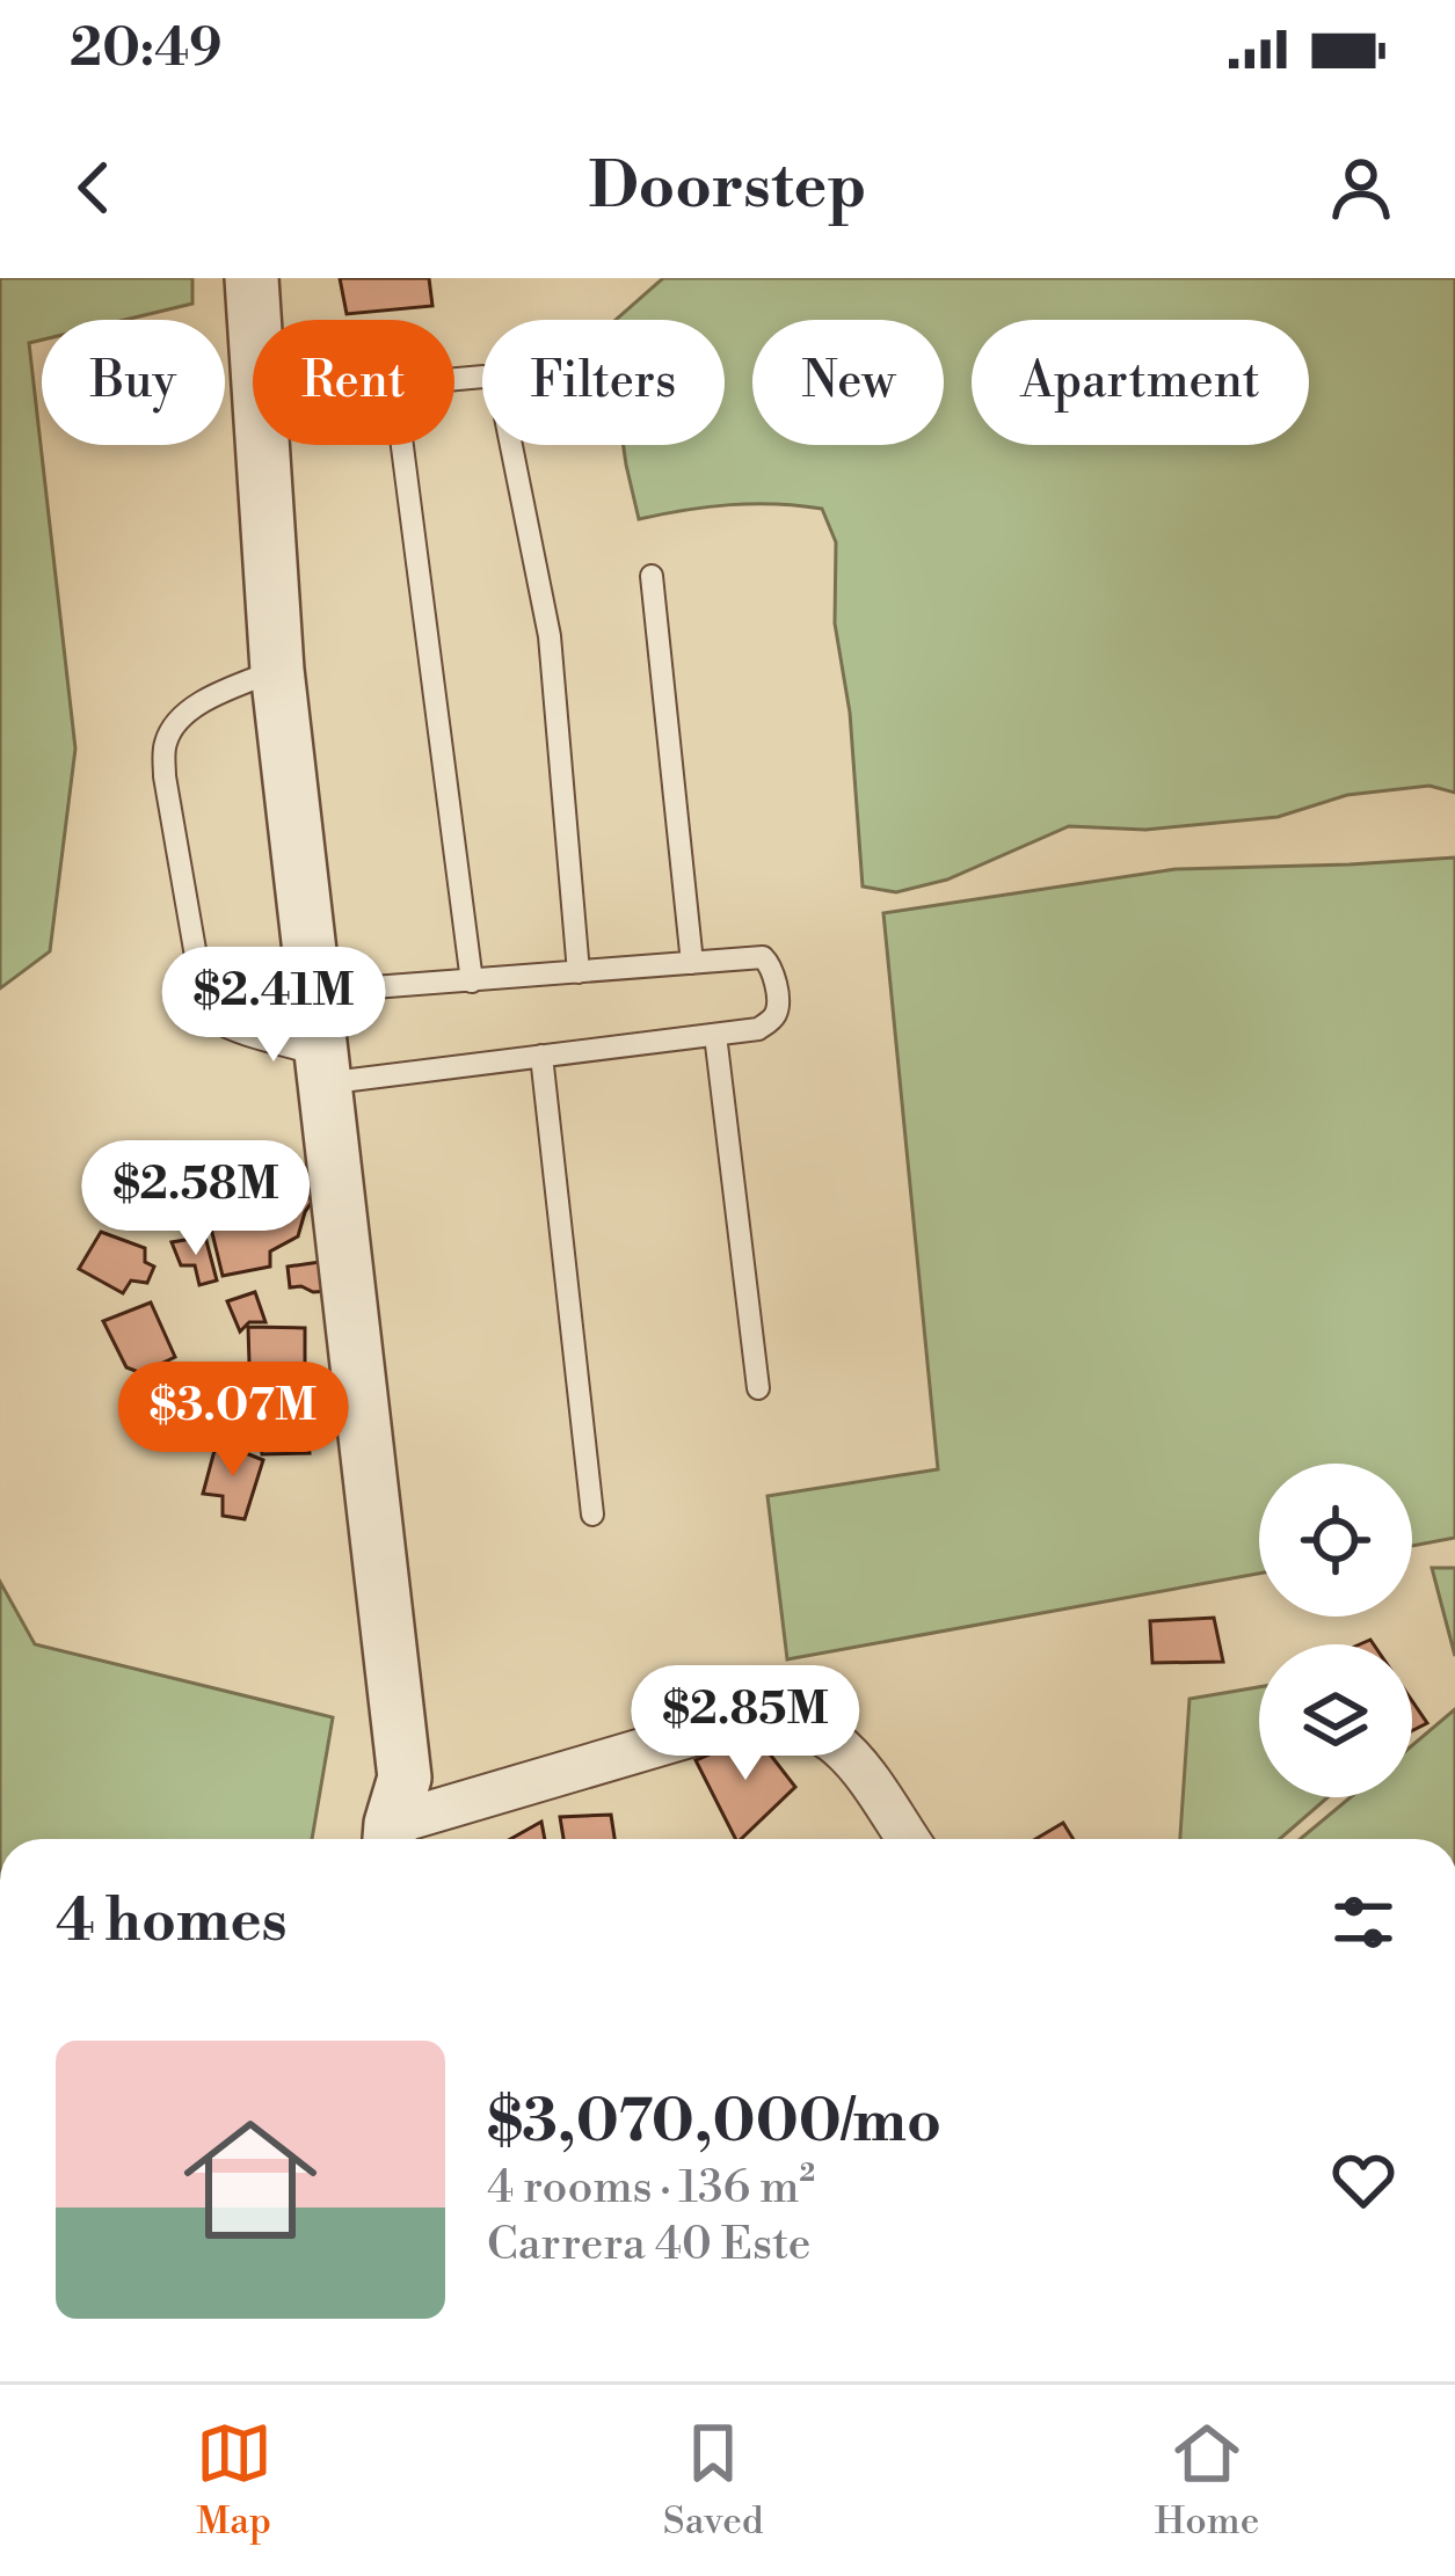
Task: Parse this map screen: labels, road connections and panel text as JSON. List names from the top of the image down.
{
  "page": {
    "status": "20:49",
    "header": "Doorstep",
    "chip": [
      "Buy",
      "Rent",
      "Filters",
      "New",
      "Apartment"
    ],
    "price": [
      "$2.41M",
      "$2.58M",
      "$3.07M",
      "$2.85M"
    ],
    "heading": "4 homes",
    "list": [
      {
        "name": "$3,070,000/mo",
        "note": "4 rooms · 136 m² · Carrera 40 Este"
      }
    ],
    "tabs": ["Map", "Saved", "Home"]
  }
}
